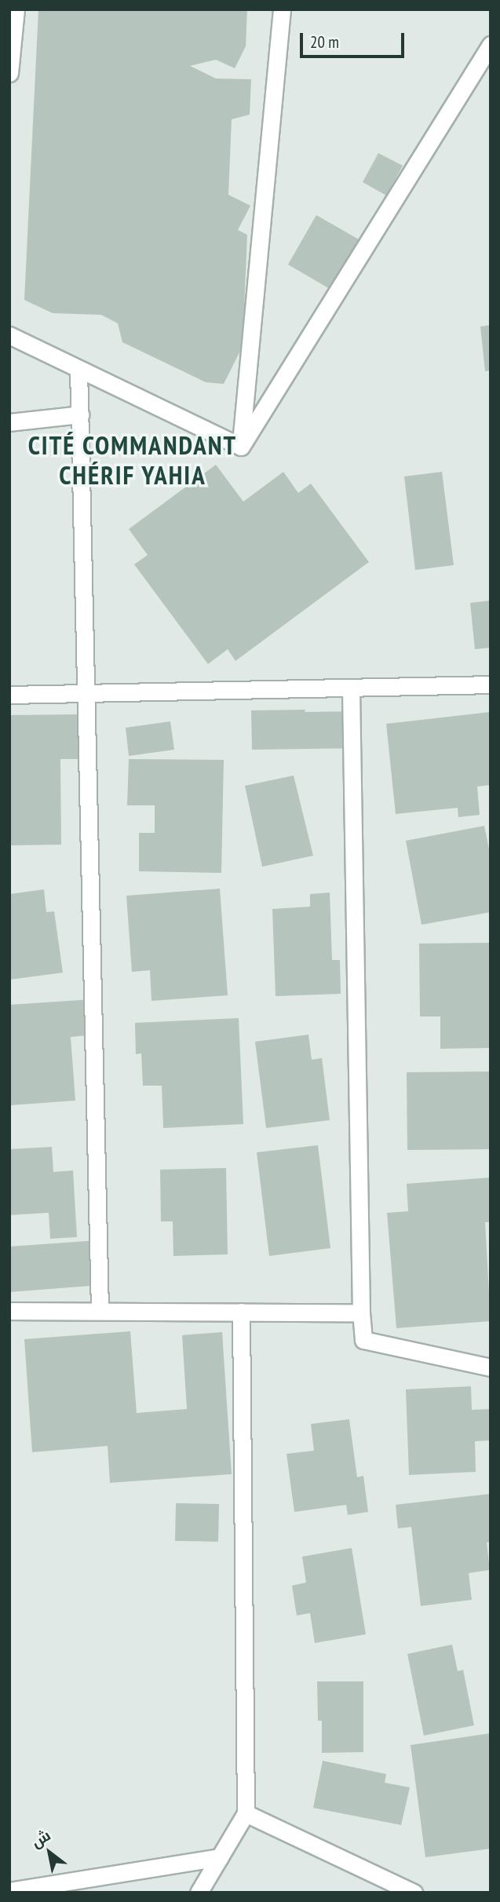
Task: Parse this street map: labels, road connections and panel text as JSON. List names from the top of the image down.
{
  "districts": ["CITÉ COMMANDANT CHÉRIF YAHIA"],
  "scale_bar": "20 m",
  "north": "top left"
}
